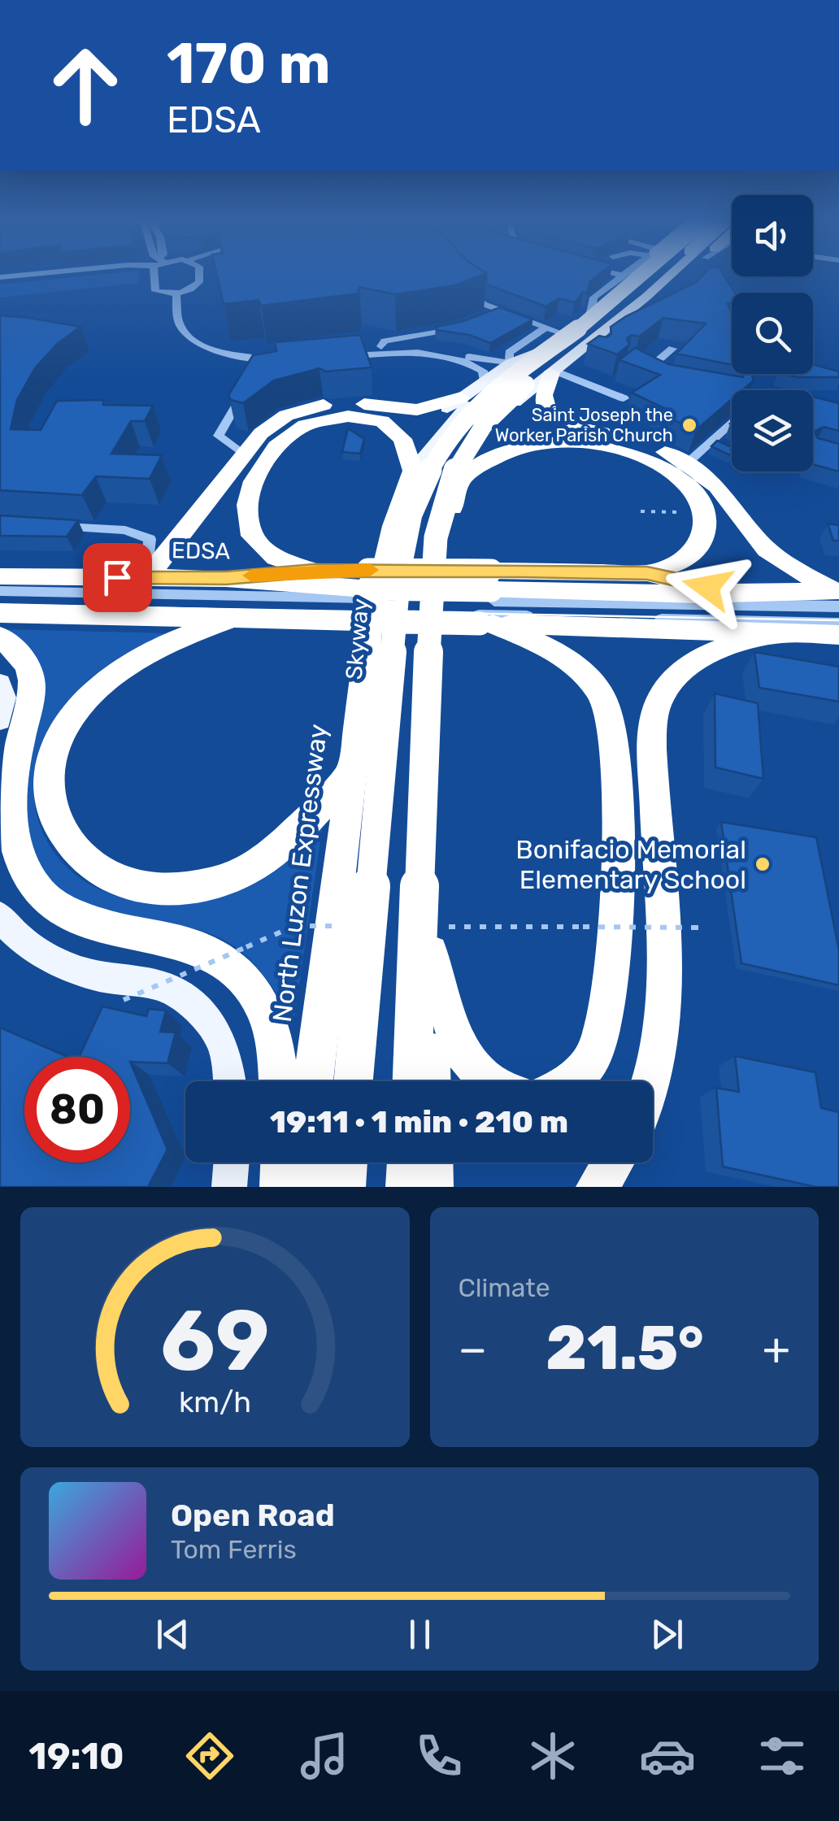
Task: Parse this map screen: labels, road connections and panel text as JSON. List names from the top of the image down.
{
  "streets": {
    "highway": ["EDSA", "Skyway", "North Luzon Expressway"]
  },
  "crossings": [
    ["EDSA", "North Luzon Expressway"]
  ],
  "places": ["Saint Joseph the Worker Parish Church", "Bonifacio Memorial Elementary School"],
  "page": {
    "turn": ["170 m", "EDSA"],
    "limit": "80",
    "trip": "19:11 · 1 min · 210 m",
    "tile": "Climate",
    "heat": ["−", "21.5°", "+"],
    "song": ["Open Road", "Tom Ferris"],
    "tabs": "19:10",
    "gauge": ["69", "km/h"]
  }
}
